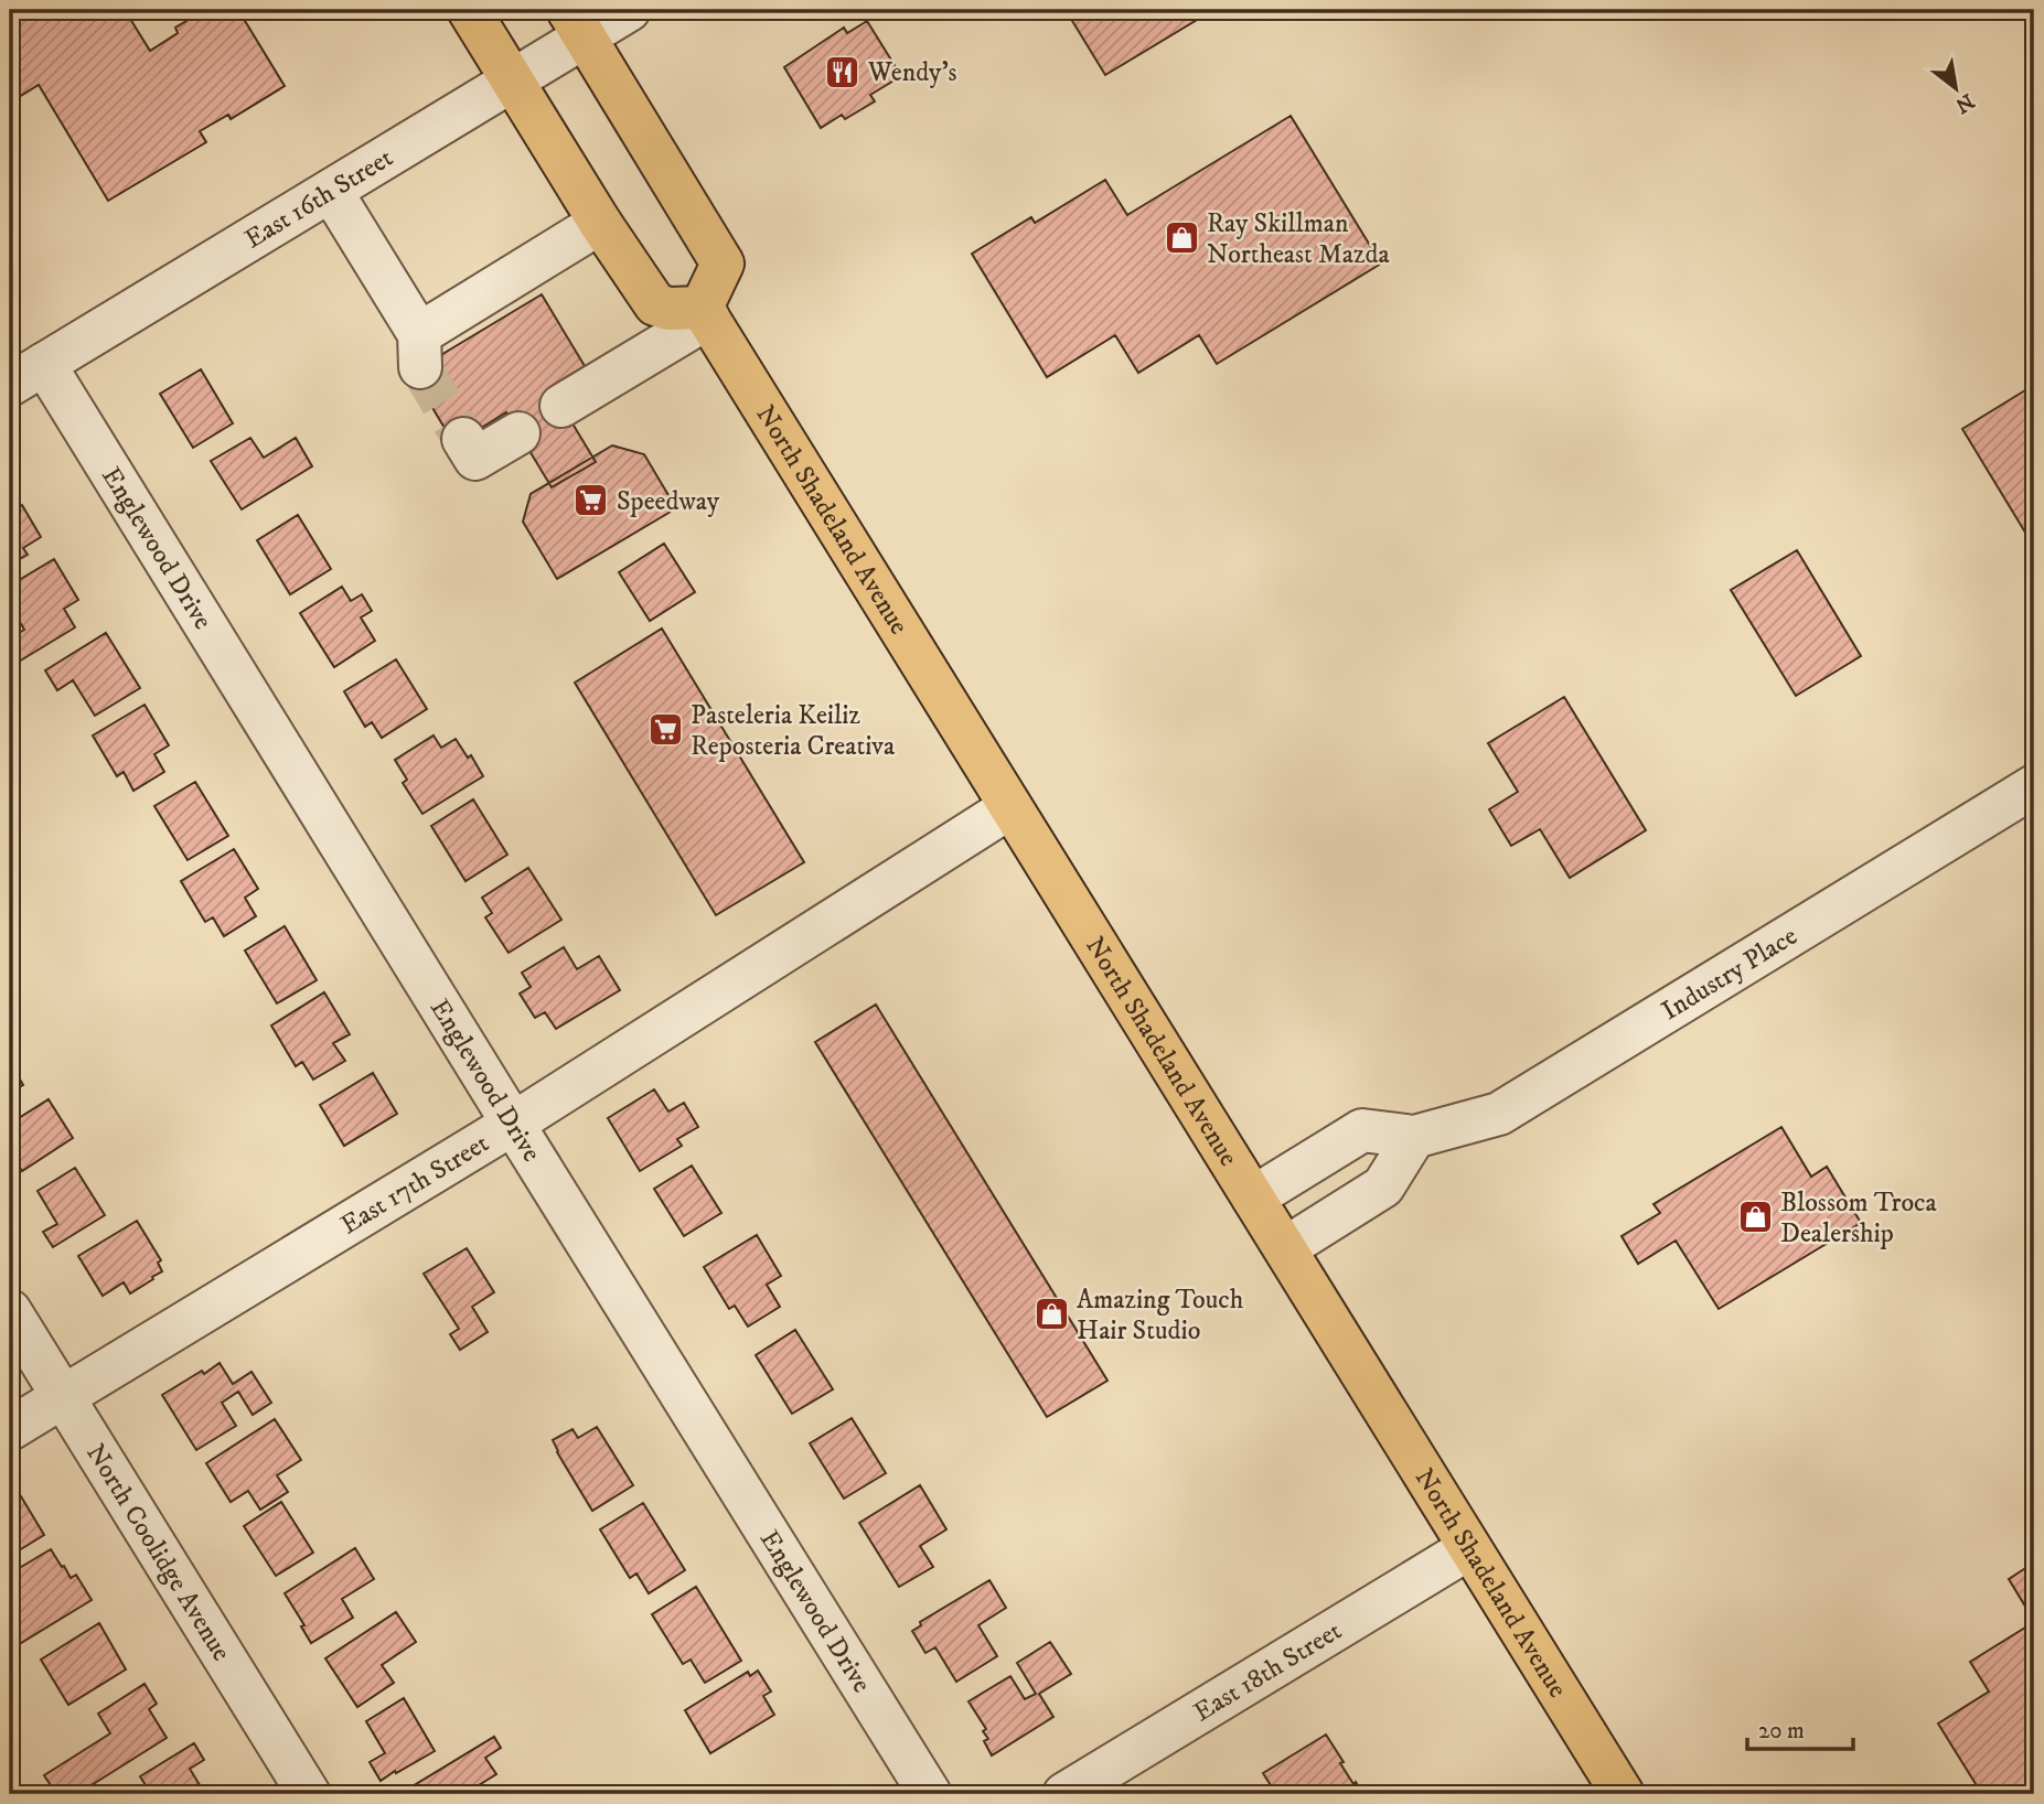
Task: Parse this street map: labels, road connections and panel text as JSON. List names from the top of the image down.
{
  "streets": {
    "main road": ["North Shadeland Avenue"],
    "street": [
      "East 16th Street",
      "Englewood Drive",
      "Industry Place",
      "East 17th Street",
      "North Coolidge Avenue",
      "East 18th Street"
    ]
  },
  "crossings": [
    ["East 16th Street", "Englewood Drive"],
    ["North Shadeland Avenue", "Industry Place"],
    ["North Shadeland Avenue", "East 17th Street"],
    ["North Shadeland Avenue", "East 18th Street"],
    ["Englewood Drive", "East 17th Street"],
    ["East 17th Street", "North Coolidge Avenue"]
  ],
  "places": {
    "restaurant": ["Wendy's"],
    "shop": ["Ray Skillman Northeast Mazda", "Blossom Troca Dealership", "Amazing Touch Hair Studio"],
    "supermarket": ["Speedway", "Pasteleria Keiliz Reposteria Creativa"]
  },
  "scale_bar": "20 m",
  "north": "bottom right"
}
